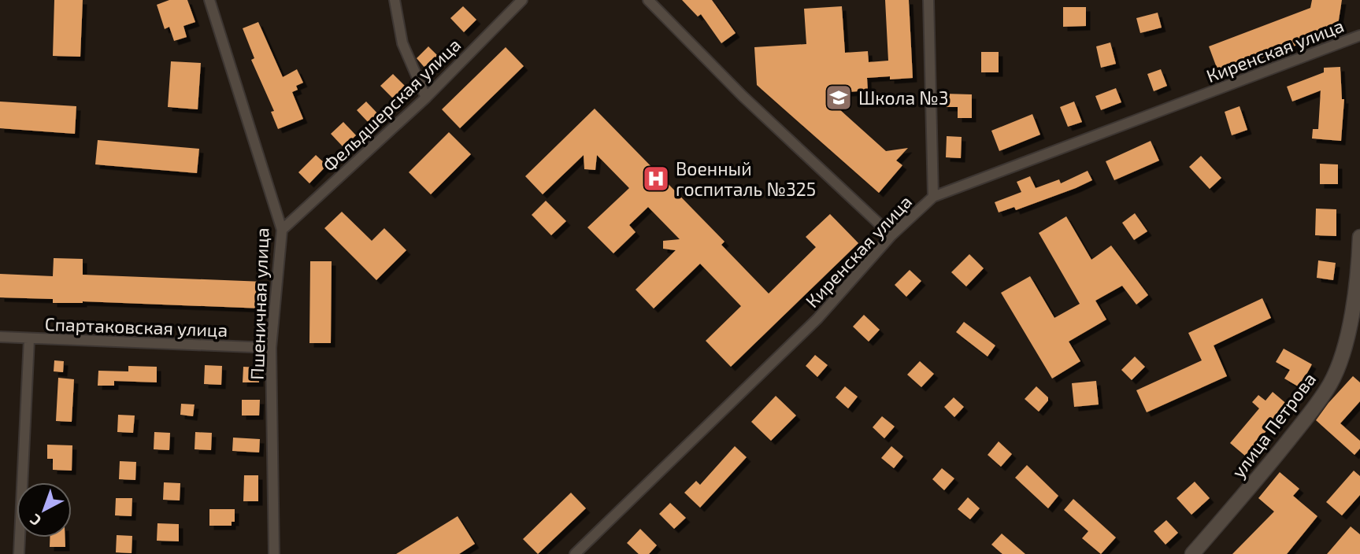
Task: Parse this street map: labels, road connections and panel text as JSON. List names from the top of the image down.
{
  "streets": {
    "street": [
      "Киренская улица",
      "Фельдшерская улица",
      "Пшеничная улица",
      "Спартаковская улица",
      "улица Петрова"
    ]
  },
  "crossings": [
    ["Фельдшерская улица", "Пшеничная улица"],
    ["Пшеничная улица", "Спартаковская улица"]
  ],
  "places": {
    "school or university": ["Школа №3"],
    "hospital": ["Военный госпиталь №325"]
  },
  "north": "bottom left"
}
